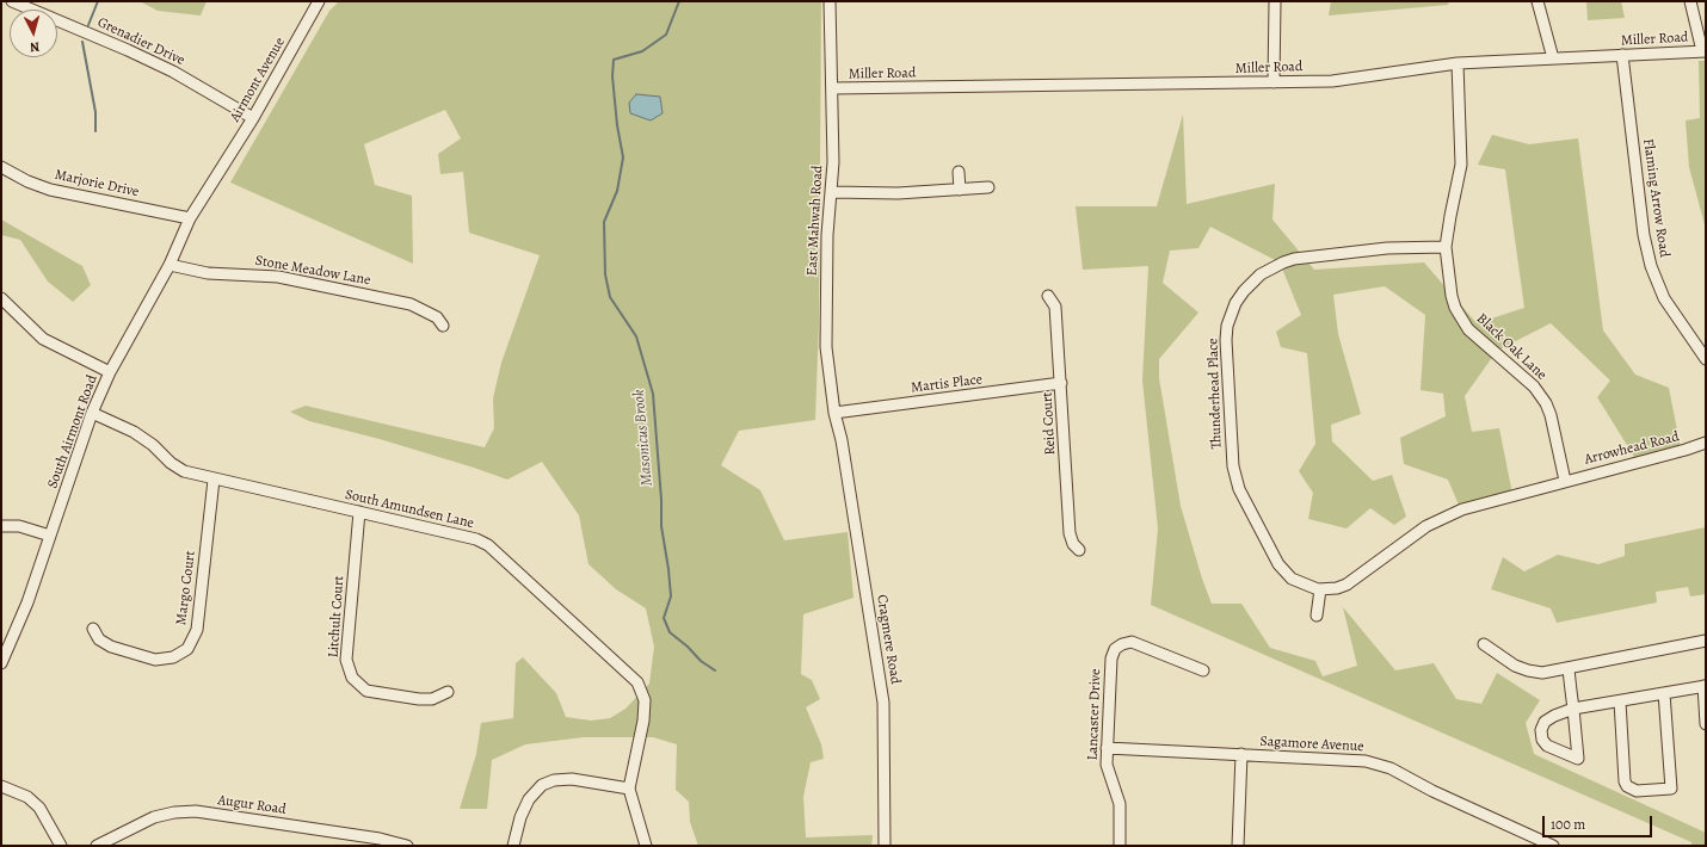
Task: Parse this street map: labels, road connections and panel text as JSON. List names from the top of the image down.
{
  "streets": {
    "street": [
      "Miller Road",
      "Grenadier Drive",
      "Airmont Avenue",
      "Marjorie Drive",
      "Flaming Arrow Road",
      "East Mahwah Road",
      "Stone Meadow Lane",
      "Black Oak Lane",
      "Martis Place",
      "Thunderhead Place",
      "Reid Court",
      "South Airmont Road",
      "Arrowhead Road",
      "South Amundsen Lane",
      "Margo Court",
      "Litchult Court",
      "Cragmere Road",
      "Lancaster Drive",
      "Sagamore Avenue",
      "Augur Road"
    ]
  },
  "crossings": [
    ["Miller Road", "Flaming Arrow Road"],
    ["Miller Road", "East Mahwah Road"],
    ["Miller Road", "Black Oak Lane"],
    ["Grenadier Drive", "Airmont Avenue"],
    ["Airmont Avenue", "South Airmont Road"],
    ["Marjorie Drive", "South Airmont Road"],
    ["East Mahwah Road", "Martis Place"],
    ["East Mahwah Road", "Cragmere Road"],
    ["Stone Meadow Lane", "South Airmont Road"],
    ["Black Oak Lane", "Thunderhead Place"],
    ["Black Oak Lane", "Arrowhead Road"],
    ["Martis Place", "Reid Court"],
    ["Thunderhead Place", "Arrowhead Road"],
    ["South Airmont Road", "South Amundsen Lane"],
    ["South Amundsen Lane", "Margo Court"],
    ["South Amundsen Lane", "Litchult Court"],
    ["Lancaster Drive", "Sagamore Avenue"]
  ],
  "water": ["Masonicus Brook"],
  "scale_bar": "100 m",
  "north": "bottom"
}
